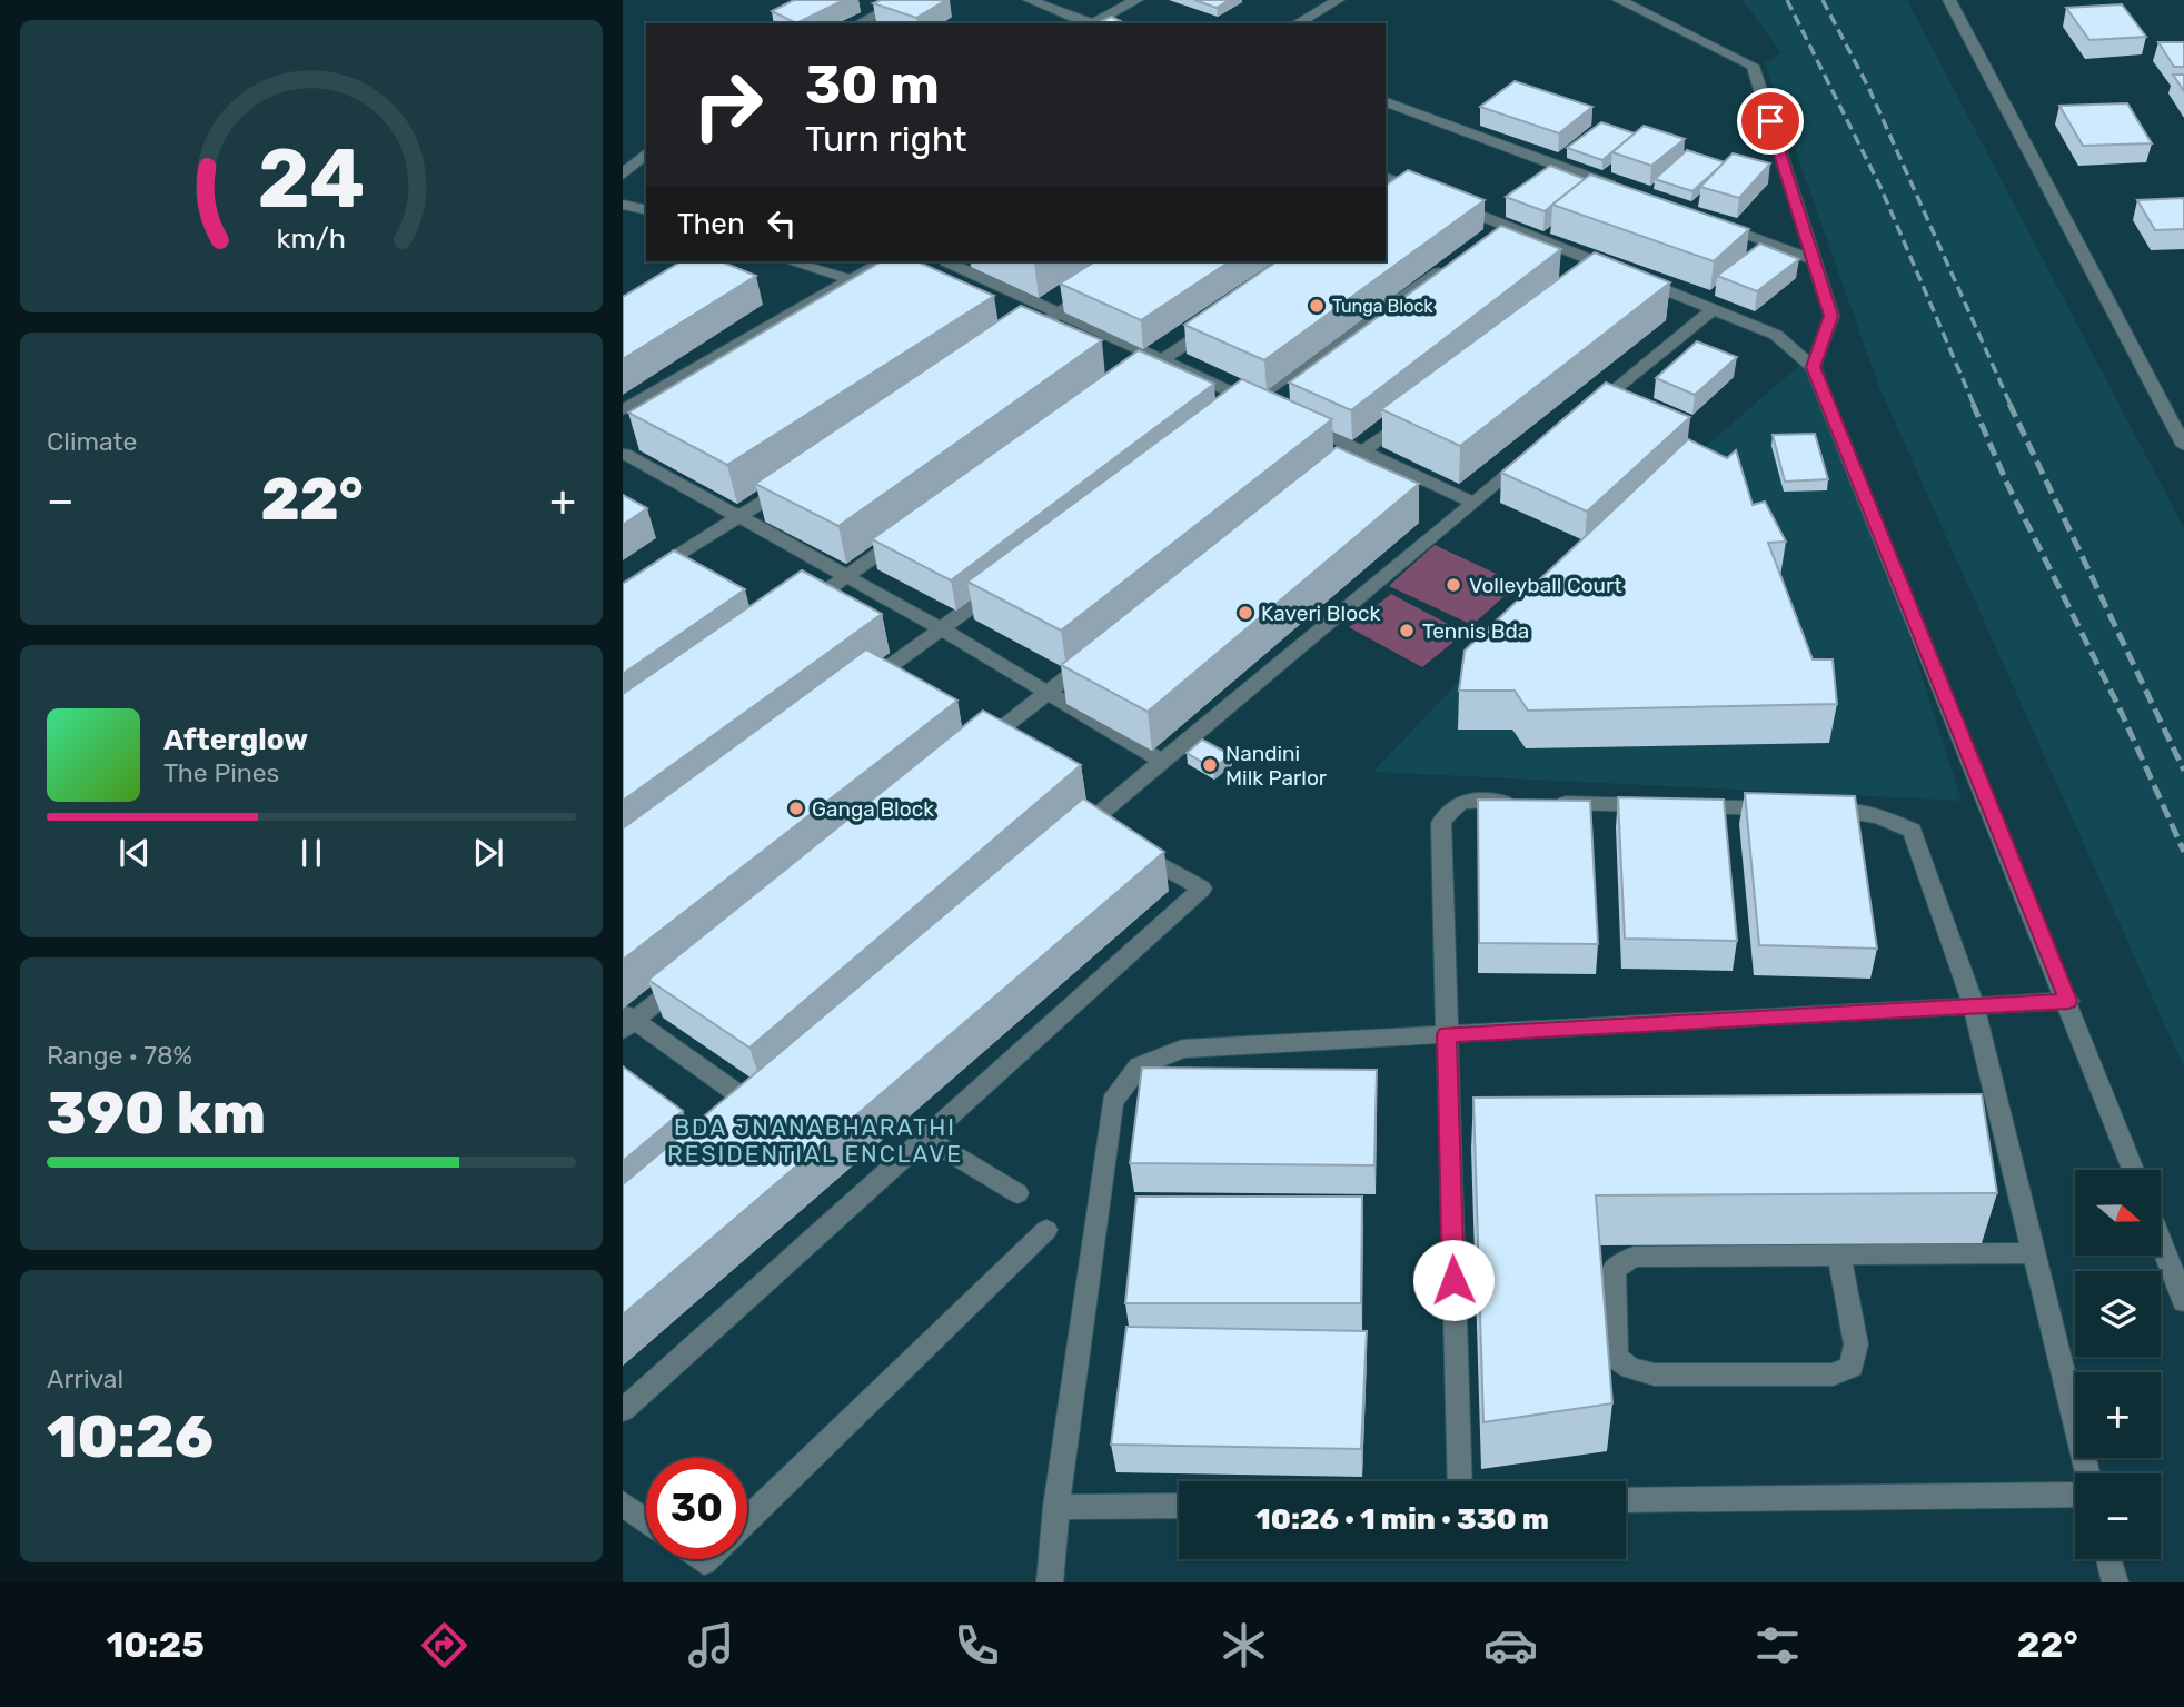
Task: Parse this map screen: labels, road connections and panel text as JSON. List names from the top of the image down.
{
  "districts": ["BDA JNANABHARATHI RESIDENTIAL ENCLAVE"],
  "places": [
    "Tunga Block",
    "Volleyball Court",
    "Kaveri Block",
    "Tennis Bda",
    "Nandini Milk Parlor",
    "Ganga Block"
  ],
  "north": "right",
  "page": {
    "turn": ["30 m", "Turn right"],
    "then": "Then",
    "tile": [
      "Climate",
      ["Range · 78%", "390 km"],
      ["Arrival", "10:26"]
    ],
    "heat": ["−", "22°", "+"],
    "song": ["Afterglow", "The Pines"],
    "map_buttons": ["+", "−"],
    "limit": "30",
    "trip": "10:26 · 1 min · 330 m",
    "tabs": ["10:25", "22°"],
    "gauge": ["24", "km/h"]
  }
}
